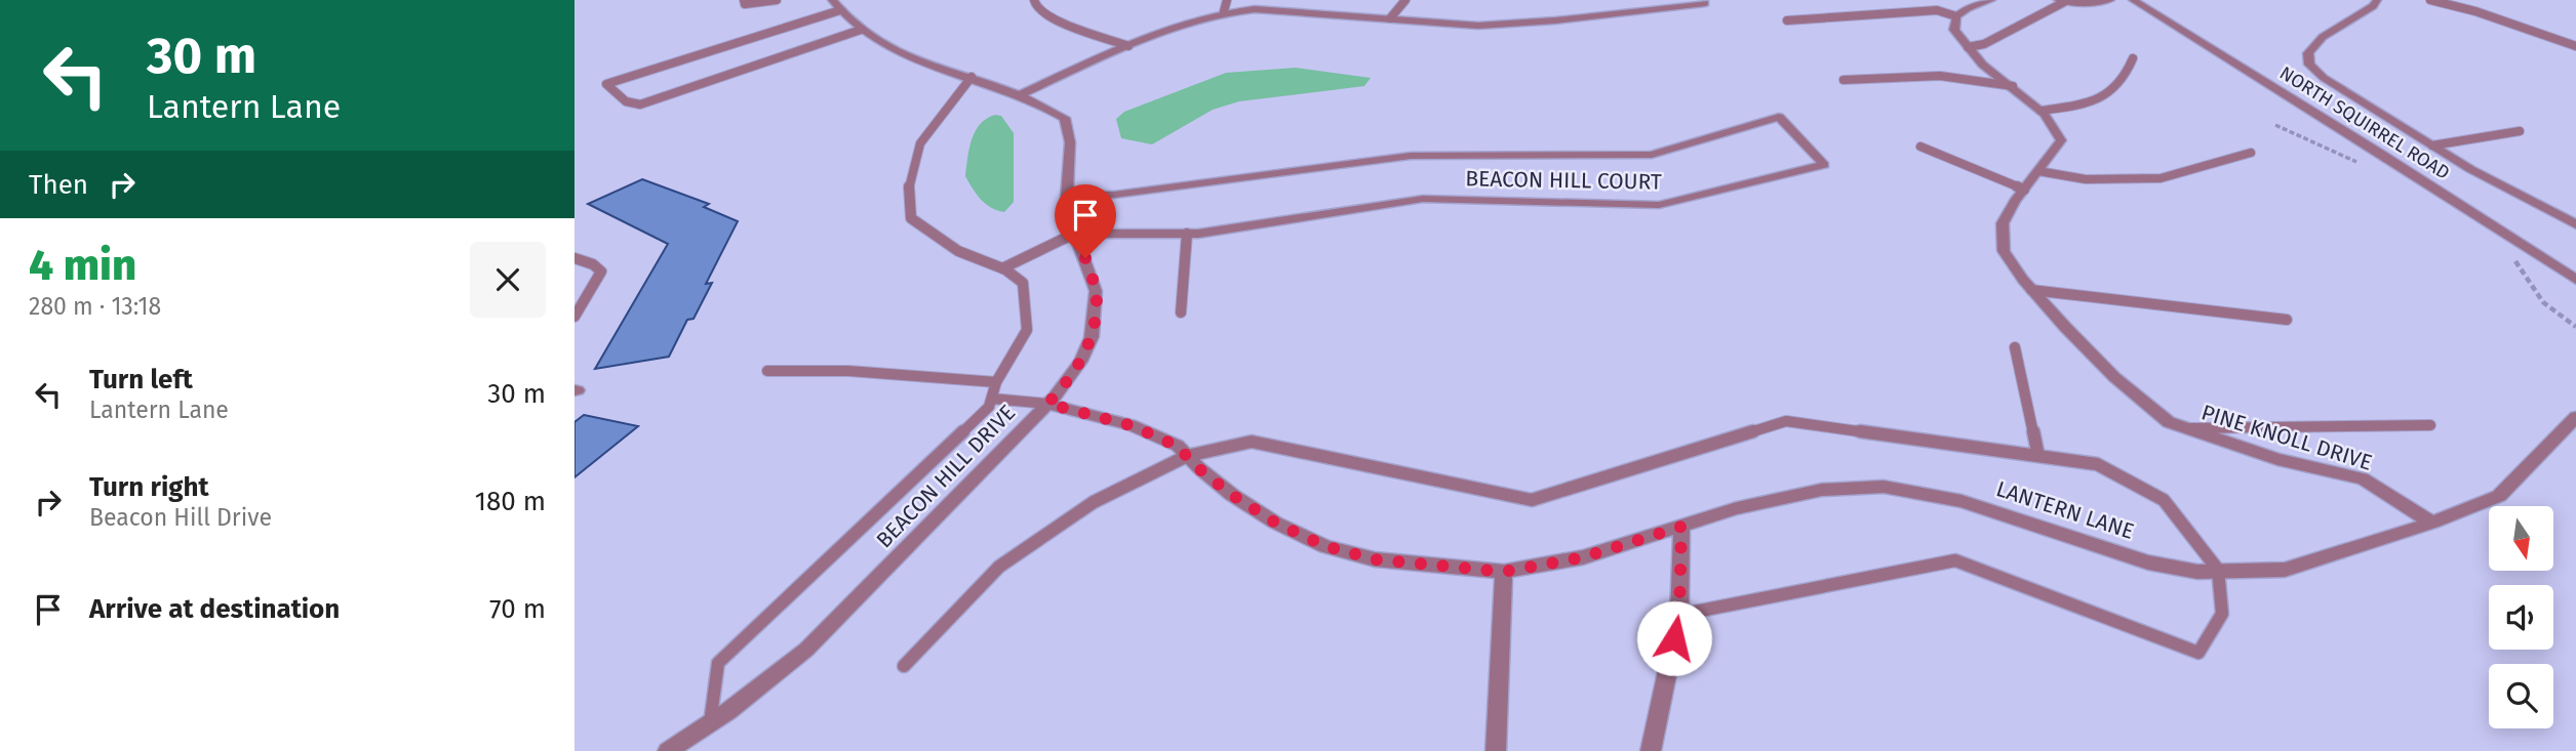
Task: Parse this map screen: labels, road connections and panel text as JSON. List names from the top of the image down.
{
  "streets": {
    "street": [
      "NORTH SQUIRREL ROAD",
      "BEACON HILL COURT",
      "PINE KNOLL DRIVE",
      "BEACON HILL DRIVE",
      "LANTERN LANE"
    ]
  },
  "crossings": [
    ["BEACON HILL COURT", "BEACON HILL DRIVE"],
    ["PINE KNOLL DRIVE", "LANTERN LANE"],
    ["BEACON HILL DRIVE", "LANTERN LANE"]
  ],
  "north": "bottom",
  "page": {
    "turn": ["30 m", "Lantern Lane"],
    "then": "Then",
    "heading": ["4 min", "280 m · 13:18"],
    "list": [
      {
        "name": "Turn left",
        "note": "Lantern Lane",
        "value": "30 m"
      },
      {
        "name": "Turn right",
        "note": "Beacon Hill Drive",
        "value": "180 m"
      },
      {
        "name": "Arrive at destination",
        "value": "70 m"
      }
    ]
  }
}
